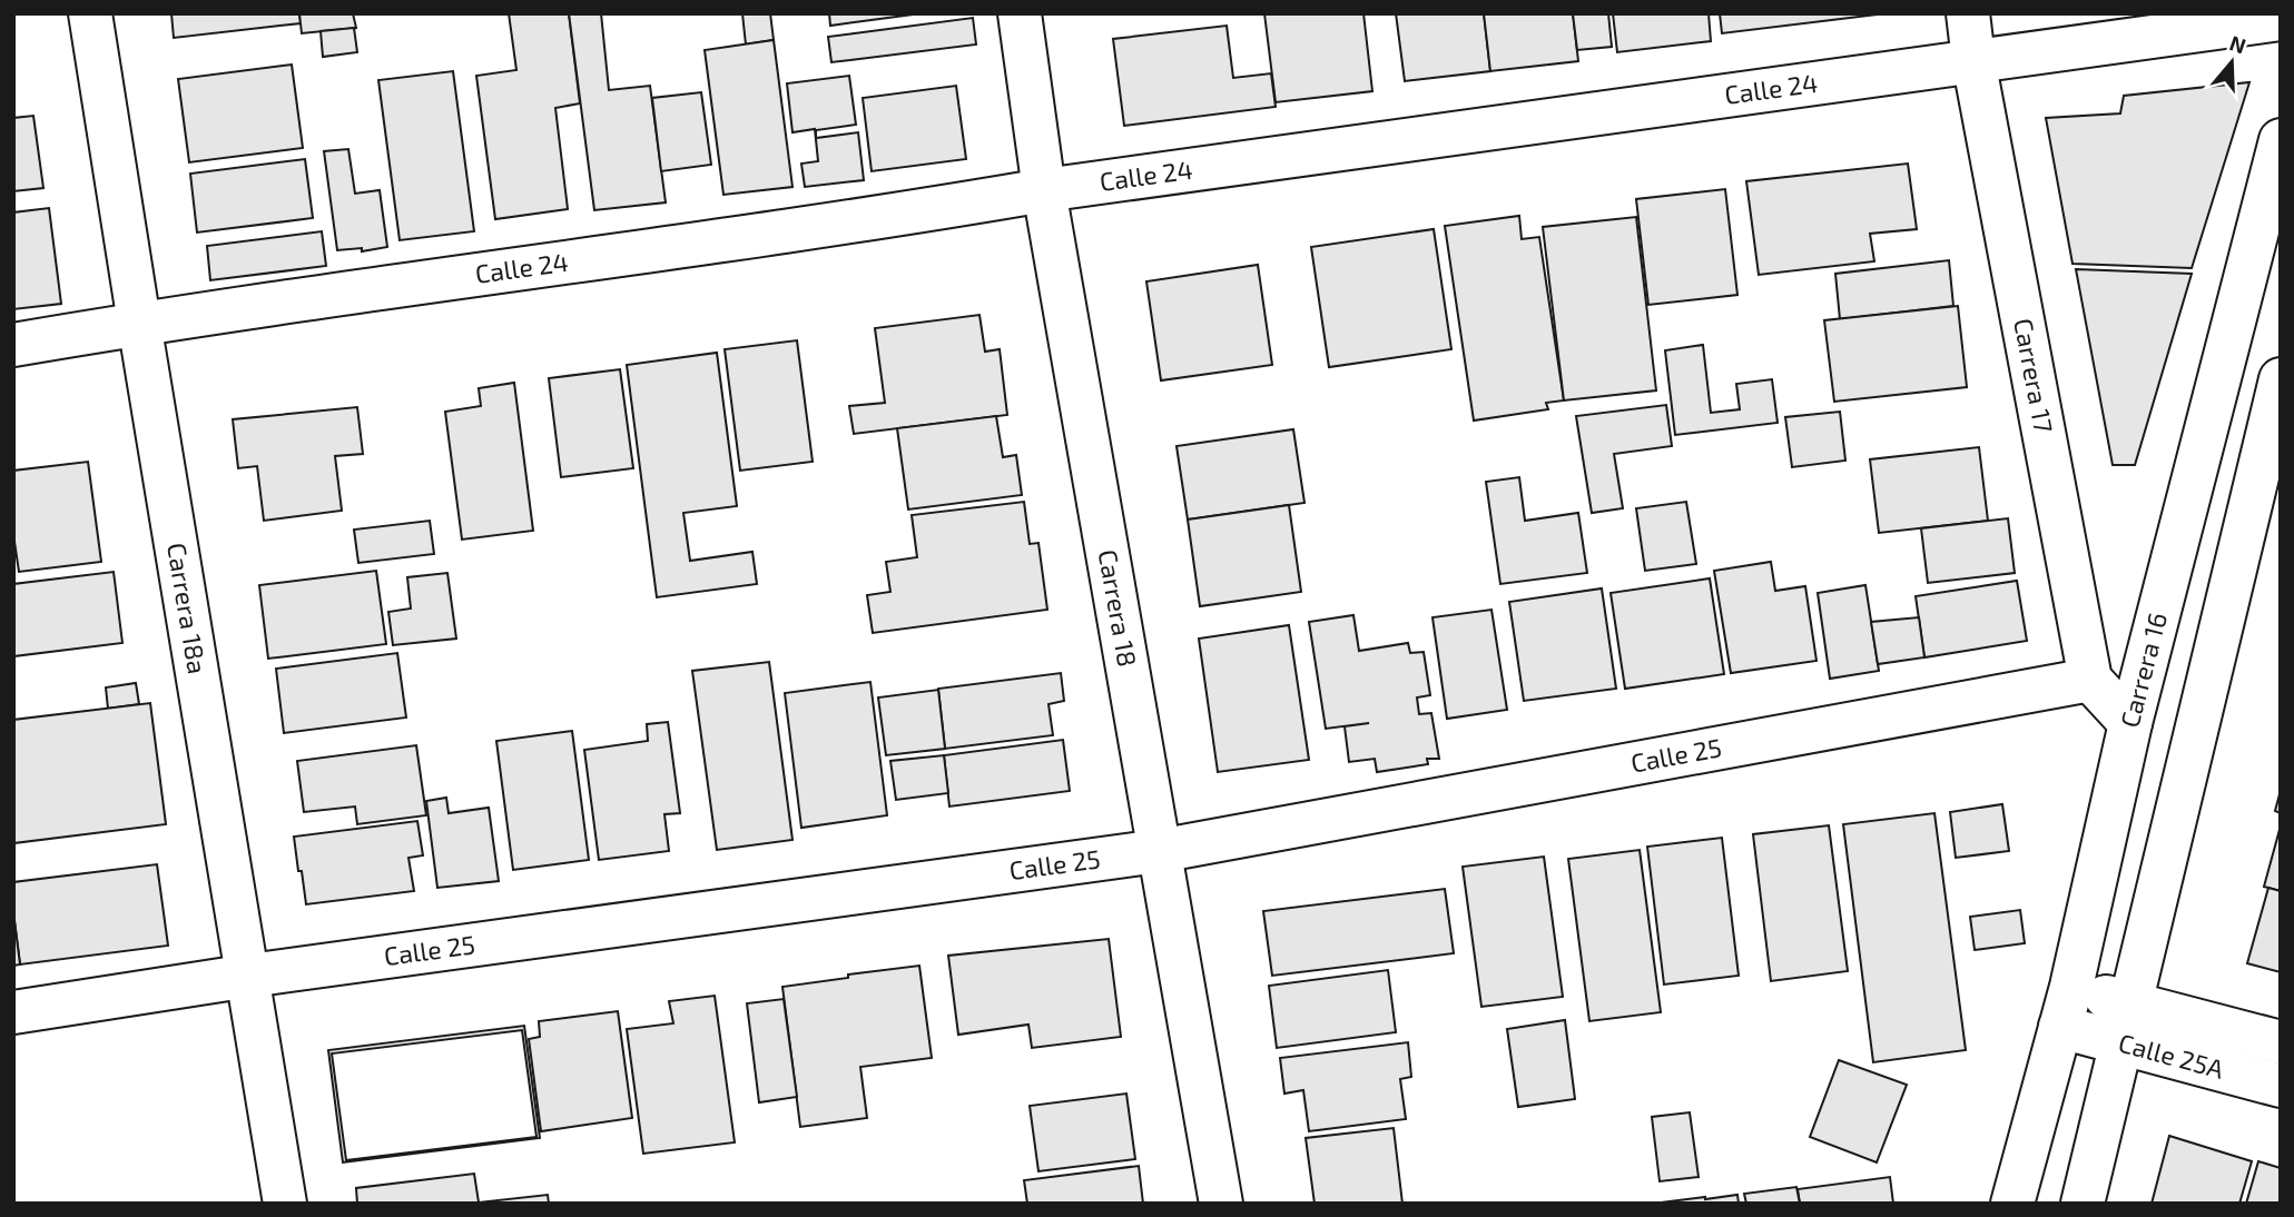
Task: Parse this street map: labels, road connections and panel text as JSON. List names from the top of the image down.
{
  "streets": {
    "street": [
      "Calle 24",
      "Carrera 17",
      "Carrera 18a",
      "Carrera 18",
      "Carrera 16",
      "Calle 25",
      "Calle 25A"
    ]
  },
  "crossings": [
    ["Calle 24", "Carrera 17"],
    ["Calle 24", "Carrera 18a"],
    ["Calle 24", "Carrera 18"],
    ["Carrera 17", "Calle 25"],
    ["Carrera 18a", "Calle 25"],
    ["Carrera 18", "Calle 25"],
    ["Carrera 16", "Calle 25A"]
  ],
  "north": "top"
}
